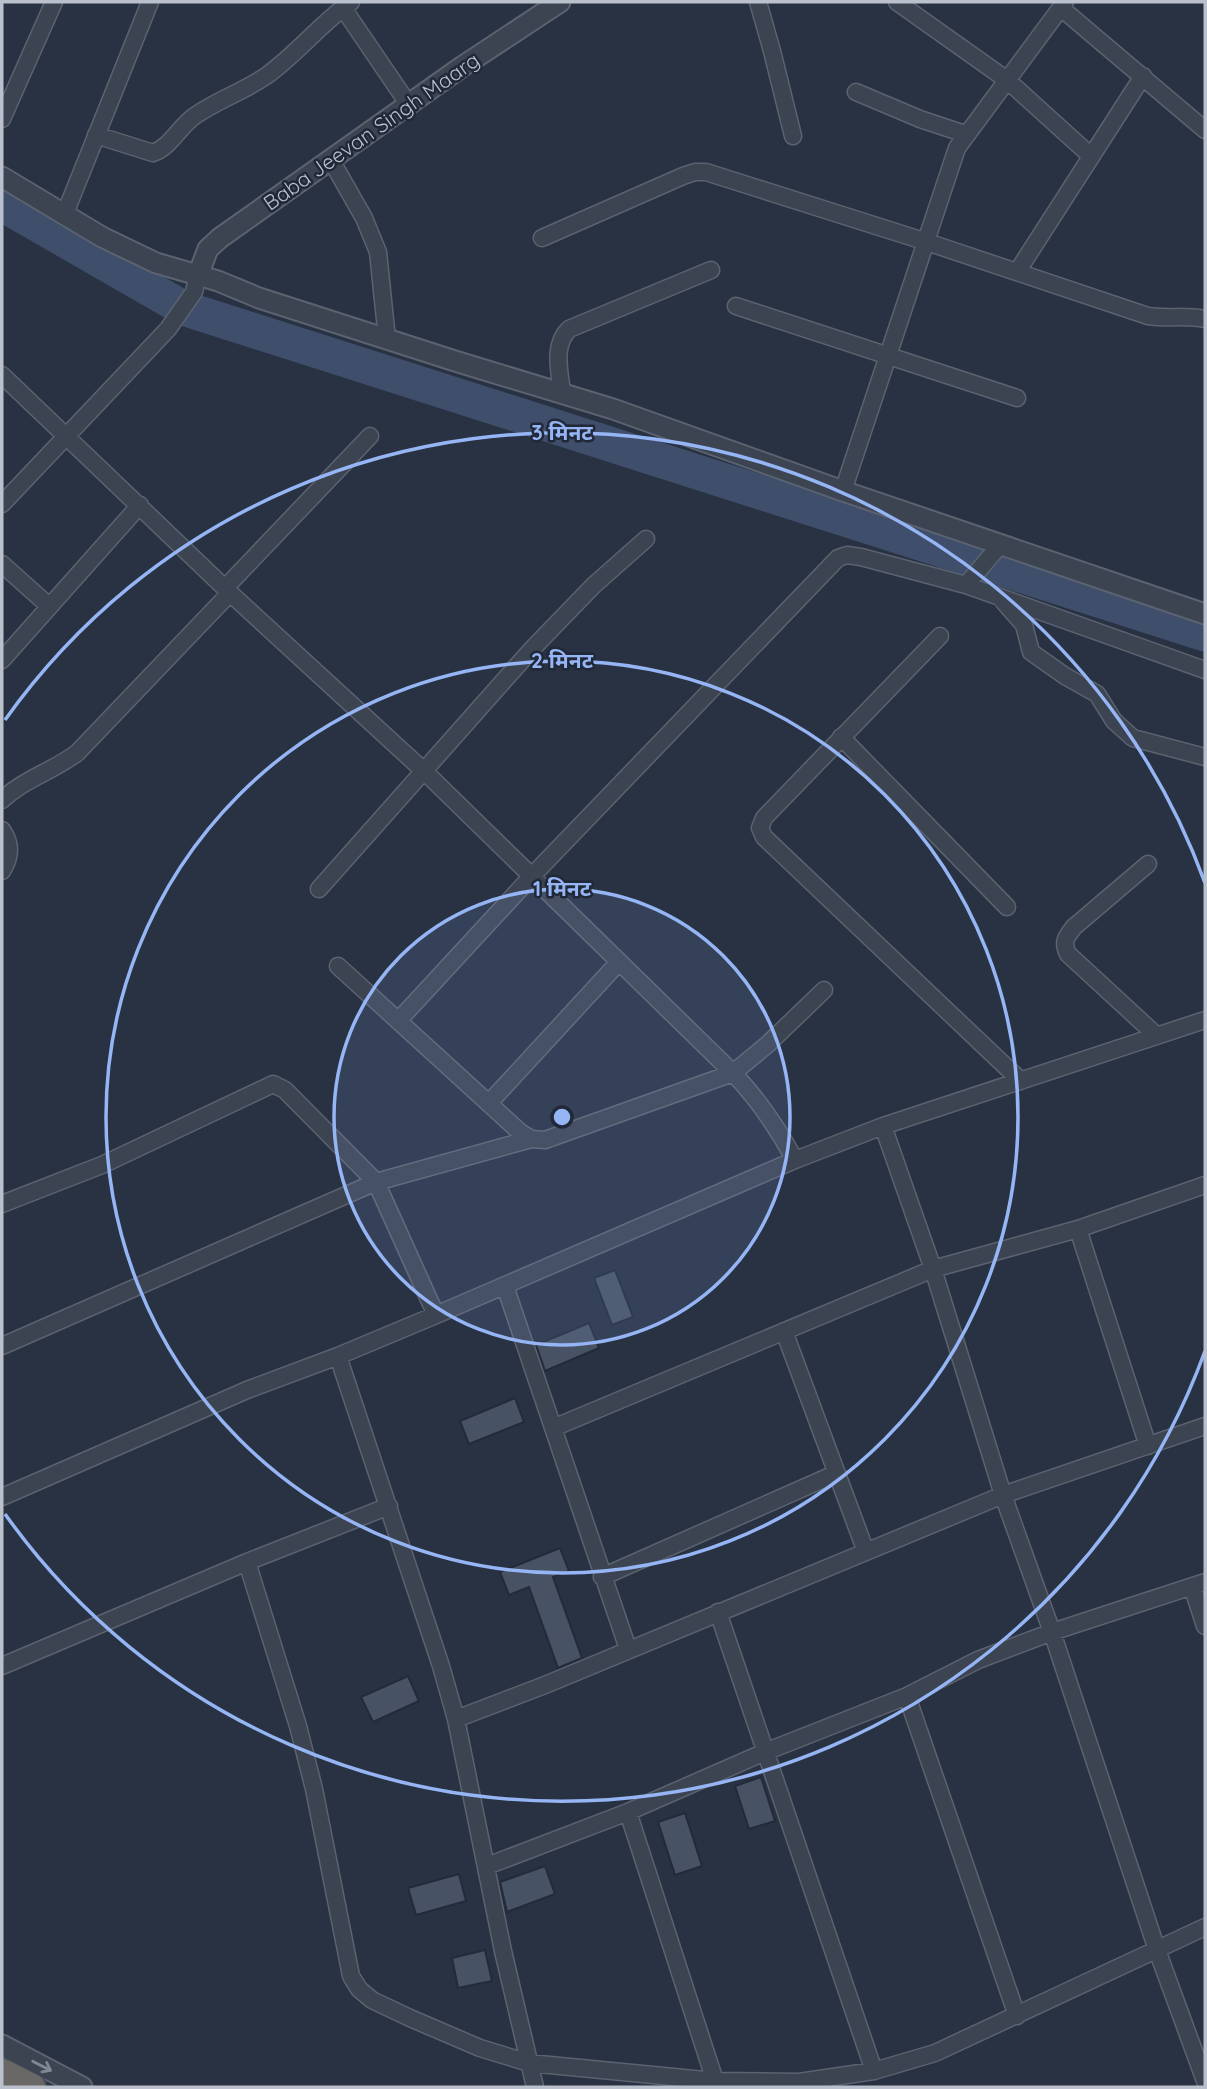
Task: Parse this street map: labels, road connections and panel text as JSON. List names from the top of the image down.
{
  "streets": {
    "street": ["Baba Jeevan Singh Maarg"]
  },
  "rings": ["3 मिनट", "2 मिनट", "1 मिनट"]
}
